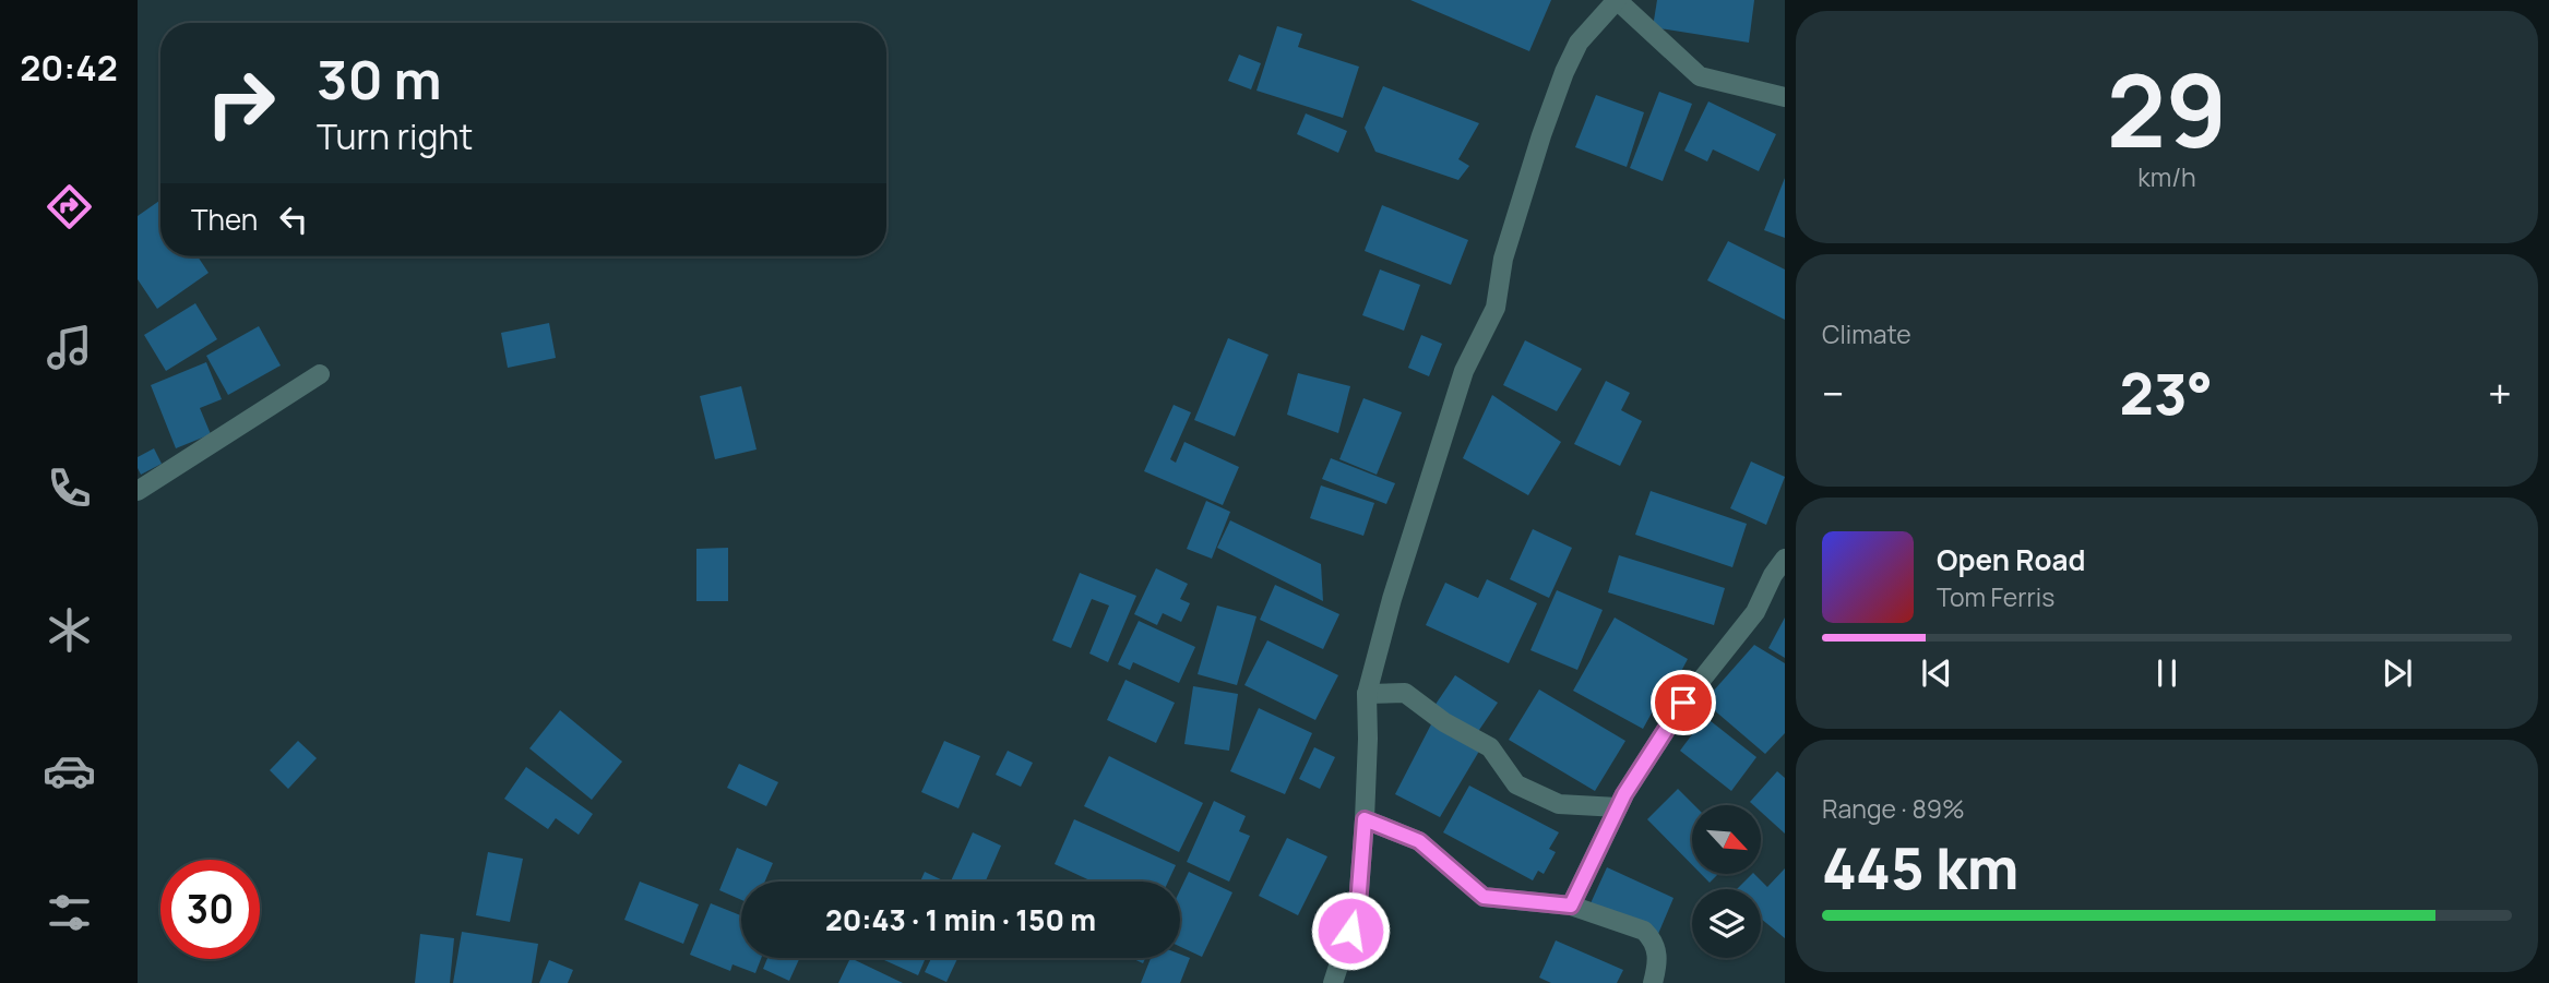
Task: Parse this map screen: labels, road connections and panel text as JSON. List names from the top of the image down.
{
  "north": "bottom right",
  "page": {
    "tabs": "20:42",
    "tile": [
      ["29", "km/h"],
      "Climate",
      ["Range · 89%", "445 km"]
    ],
    "turn": ["30 m", "Turn right"],
    "then": "Then",
    "heat": ["−", "23°", "+"],
    "song": ["Open Road", "Tom Ferris"],
    "limit": "30",
    "trip": "20:43 · 1 min · 150 m"
  }
}
